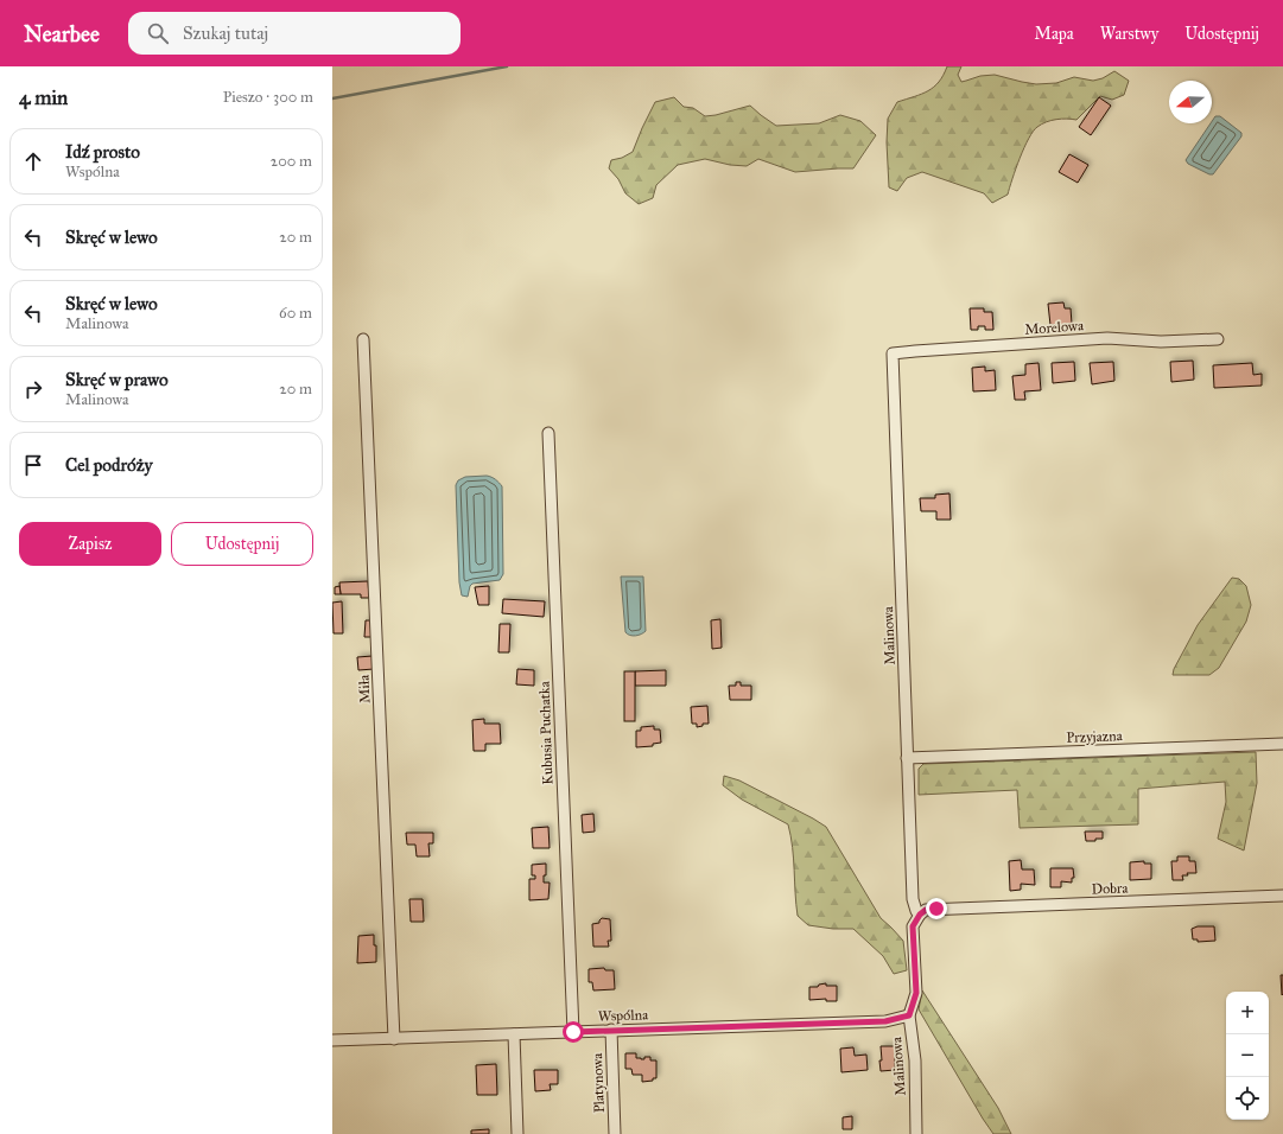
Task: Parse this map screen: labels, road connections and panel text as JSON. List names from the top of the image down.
{
  "streets": {
    "street": [
      "Morelowa",
      "Malinowa",
      "Miła",
      "Kubusia Puchatka",
      "Przyjazna",
      "Dobra",
      "Wspólna",
      "Platynowa"
    ]
  },
  "crossings": [
    ["Morelowa", "Malinowa"],
    ["Malinowa", "Przyjazna"],
    ["Malinowa", "Dobra"],
    ["Malinowa", "Wspólna"],
    ["Miła", "Wspólna"],
    ["Kubusia Puchatka", "Wspólna"],
    ["Wspólna", "Platynowa"]
  ],
  "north": "left",
  "page": {
    "header": "Nearbee",
    "search": "Szukaj tutaj",
    "nav": ["Mapa", "Warstwy", "Udostępnij"],
    "heading": ["4 min", "Pieszo · 300 m"],
    "list": [
      ["Idź prosto", "Wspólna", "200 m"],
      ["Skręć w lewo", "20 m"],
      ["Skręć w lewo", "Malinowa", "60 m"],
      ["Skręć w prawo", "Malinowa", "20 m"],
      "Cel podróży"
    ],
    "buttons": ["Zapisz", "Udostępnij"],
    "map_buttons": ["+", "−"]
  }
}
